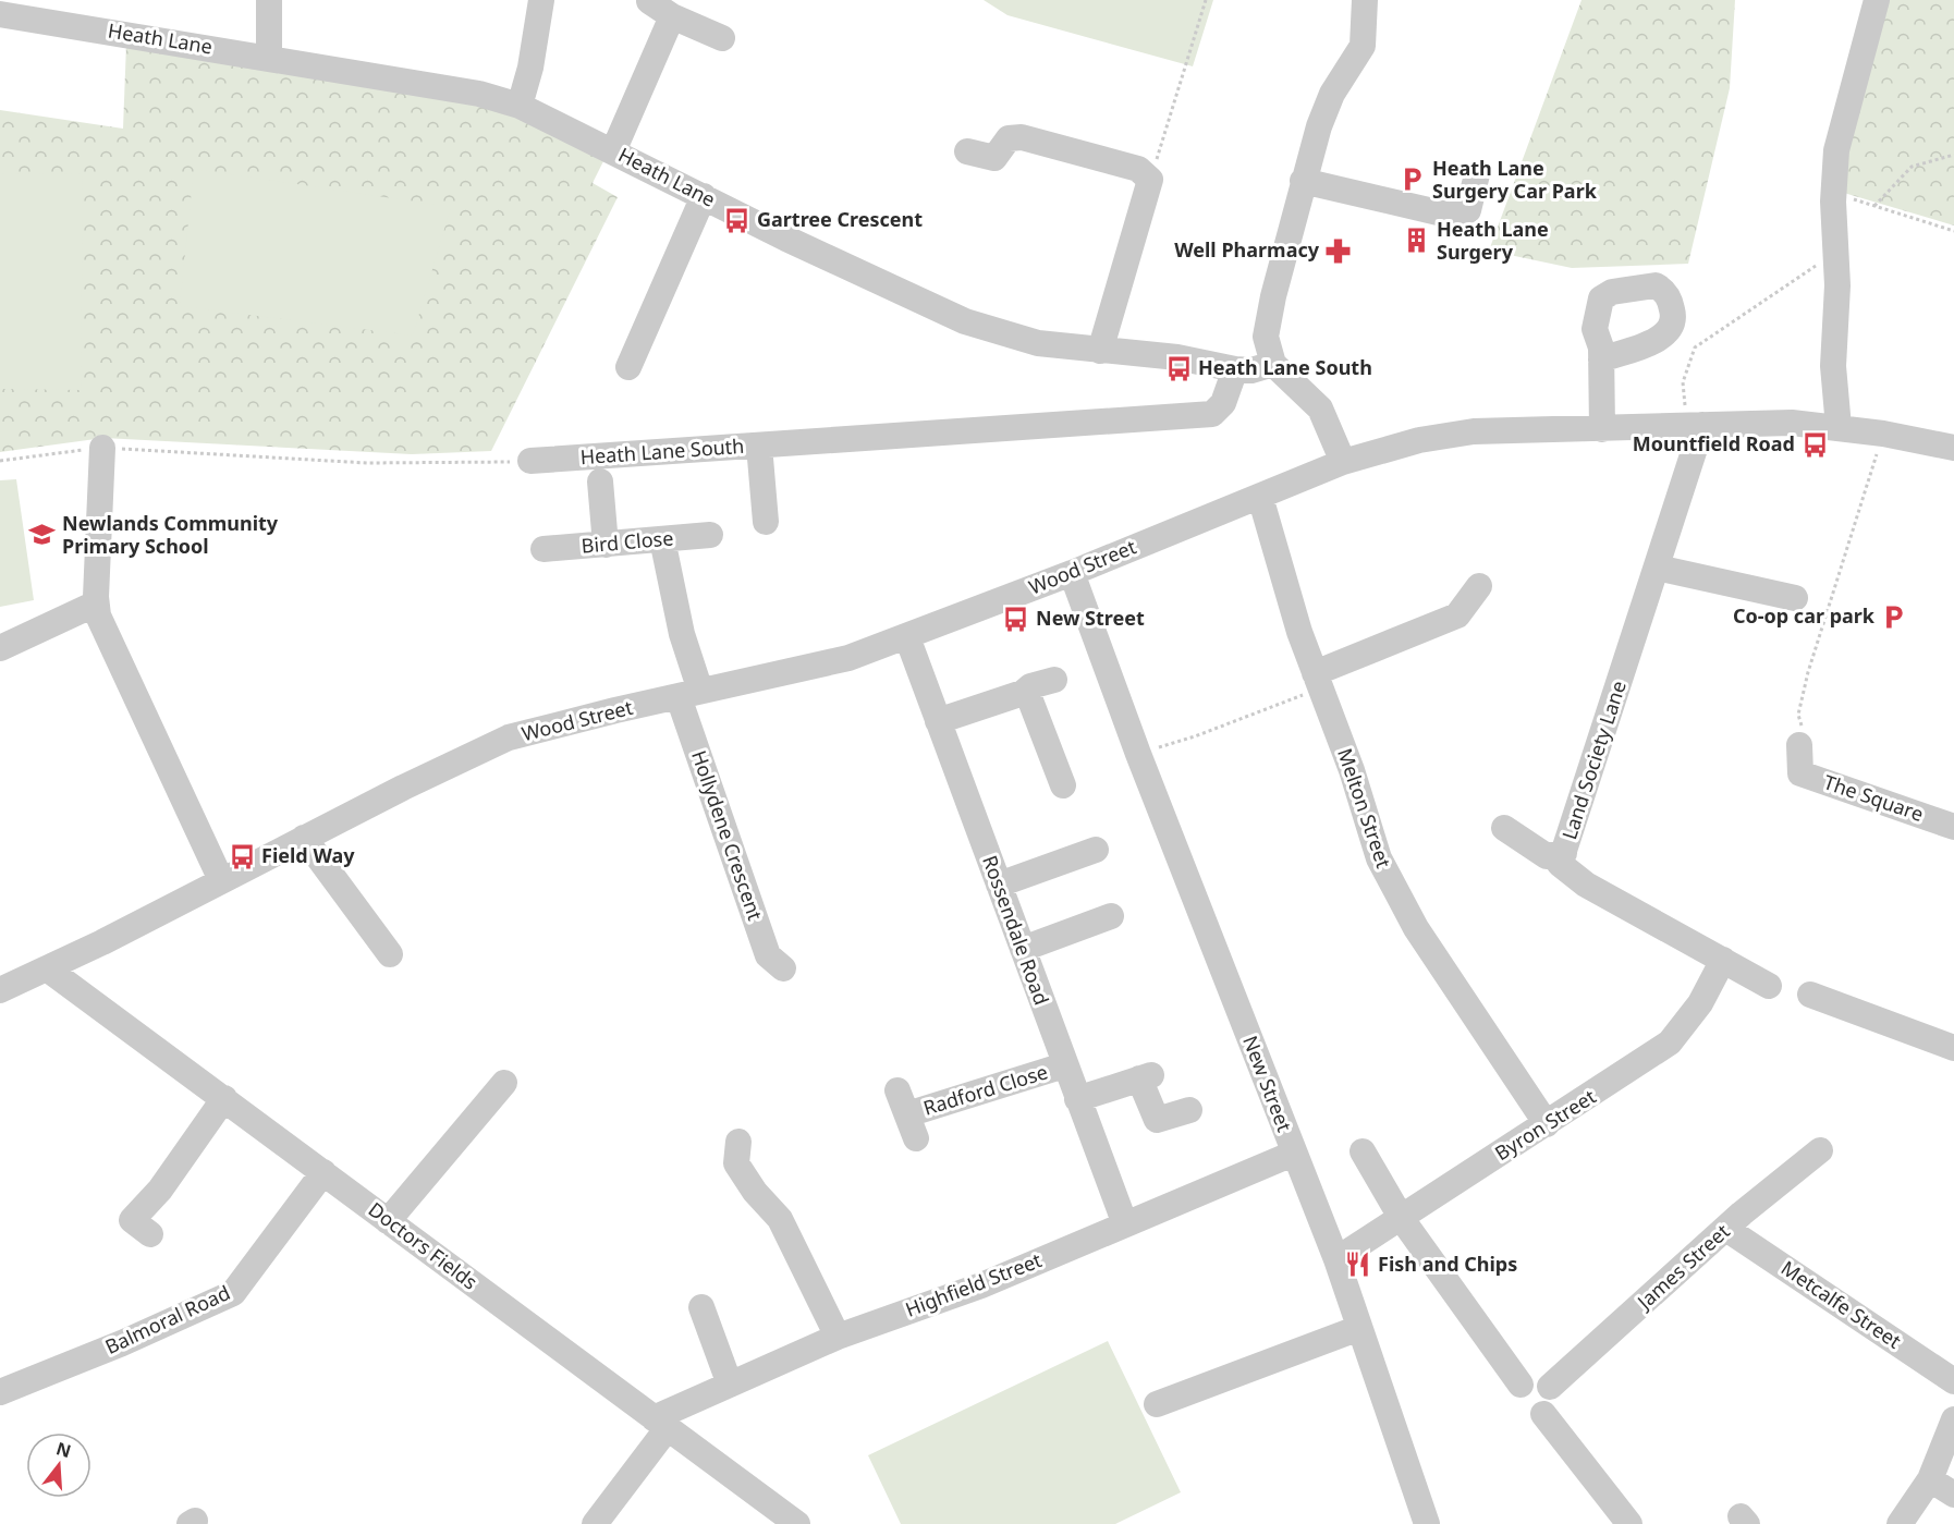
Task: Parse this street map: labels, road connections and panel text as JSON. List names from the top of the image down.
{
  "streets": {
    "street": [
      "Heath Lane",
      "Heath Lane South",
      "Bird Close",
      "Wood Street",
      "Land Society Lane",
      "The Square",
      "Melton Street",
      "Hollydene Crescent",
      "Rossendale Road",
      "New Street",
      "Radford Close",
      "Byron Street",
      "Doctors Fields",
      "James Street",
      "Highfield Street",
      "Metcalfe Street",
      "Balmoral Road"
    ]
  },
  "crossings": [
    ["Heath Lane", "Heath Lane South"],
    ["Bird Close", "Hollydene Crescent"],
    ["Wood Street", "Land Society Lane"],
    ["Wood Street", "Melton Street"],
    ["Wood Street", "Hollydene Crescent"],
    ["Wood Street", "Rossendale Road"],
    ["Wood Street", "New Street"],
    ["Wood Street", "Doctors Fields"],
    ["Land Society Lane", "Byron Street"],
    ["Melton Street", "Byron Street"],
    ["Rossendale Road", "Radford Close"],
    ["Rossendale Road", "Highfield Street"],
    ["New Street", "Byron Street"],
    ["New Street", "Highfield Street"],
    ["Doctors Fields", "Highfield Street"],
    ["Doctors Fields", "Balmoral Road"],
    ["James Street", "Metcalfe Street"]
  ],
  "places": {
    "parking": ["Heath Lane Surgery Car Park", "Co-op car park"],
    "bus stop": [
      "Gartree Crescent",
      "Heath Lane South",
      "Mountfield Road",
      "New Street",
      "Field Way"
    ],
    "building": ["Heath Lane Surgery"],
    "pharmacy": ["Well Pharmacy"],
    "school or university": ["Newlands Community Primary School"],
    "restaurant": ["Fish and Chips"]
  },
  "north": "top"
}
